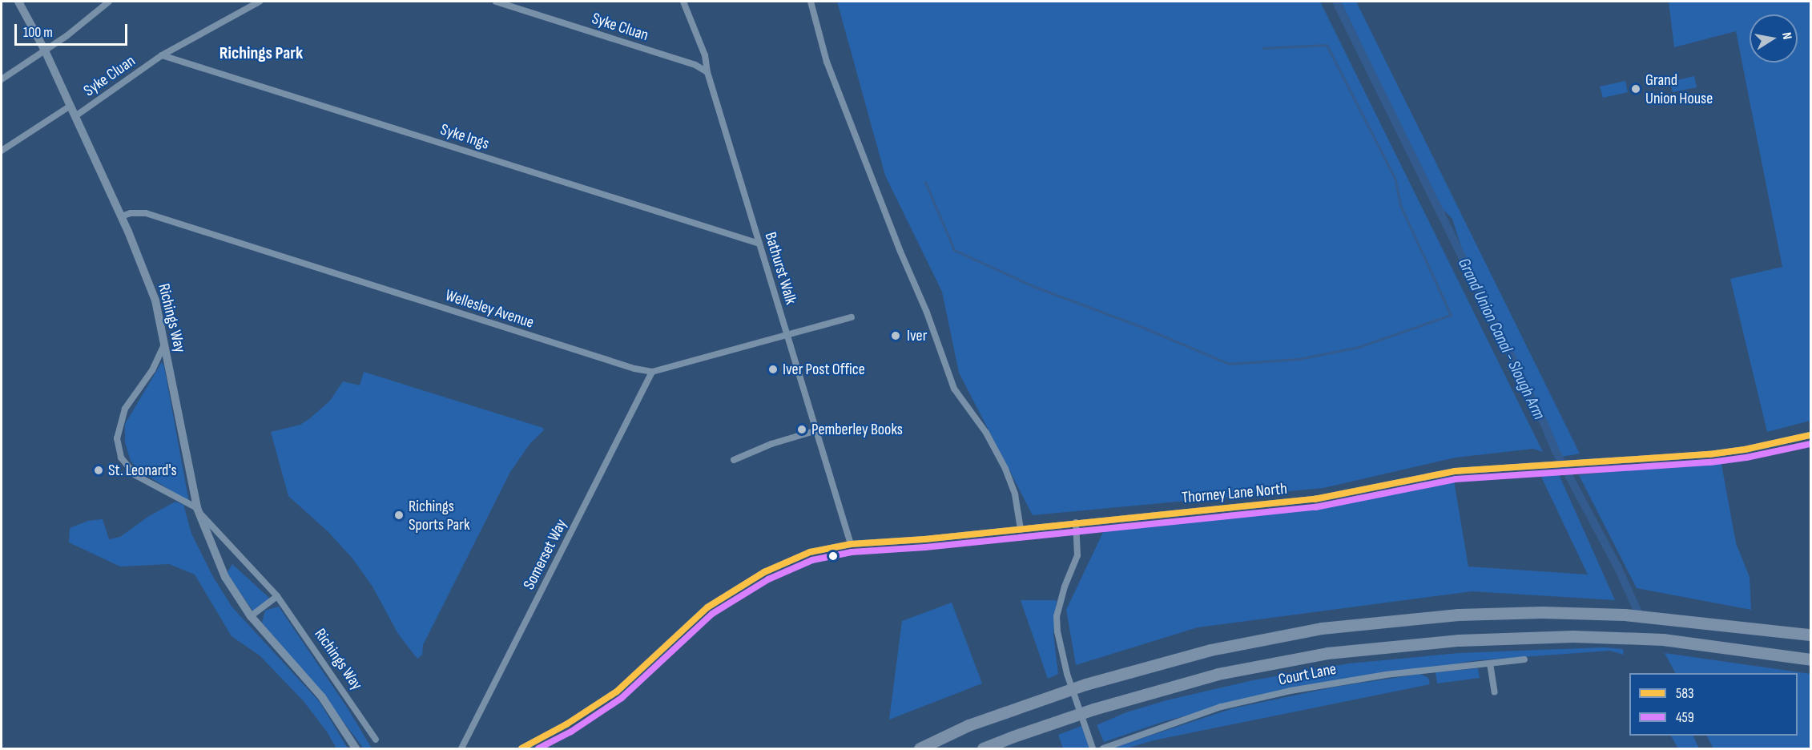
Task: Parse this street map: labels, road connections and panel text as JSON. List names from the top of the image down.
{
  "streets": {
    "street": [
      "Syke Cluan",
      "Syke Ings",
      "Bathurst Walk",
      "Wellesley Avenue",
      "Richings Way",
      "Thorney Lane North",
      "Somerset Way",
      "Court Lane"
    ]
  },
  "crossings": [
    ["Syke Cluan", "Syke Ings"],
    ["Syke Cluan", "Bathurst Walk"],
    ["Syke Cluan", "Richings Way"],
    ["Syke Ings", "Bathurst Walk"],
    ["Bathurst Walk", "Wellesley Avenue"],
    ["Bathurst Walk", "Thorney Lane North"],
    ["Wellesley Avenue", "Richings Way"],
    ["Wellesley Avenue", "Somerset Way"]
  ],
  "districts": ["Richings Park"],
  "water": ["Grand Union Canal - Slough Arm"],
  "places": [
    "Grand Union House",
    "Iver",
    "Iver Post Office",
    "Pemberley Books",
    "St. Leonard's",
    "Richings Sports Park"
  ],
  "lines": ["transit line 583", "transit line 459"],
  "legend": ["583", "459"],
  "scale_bar": "100 m",
  "north": "right"
}
